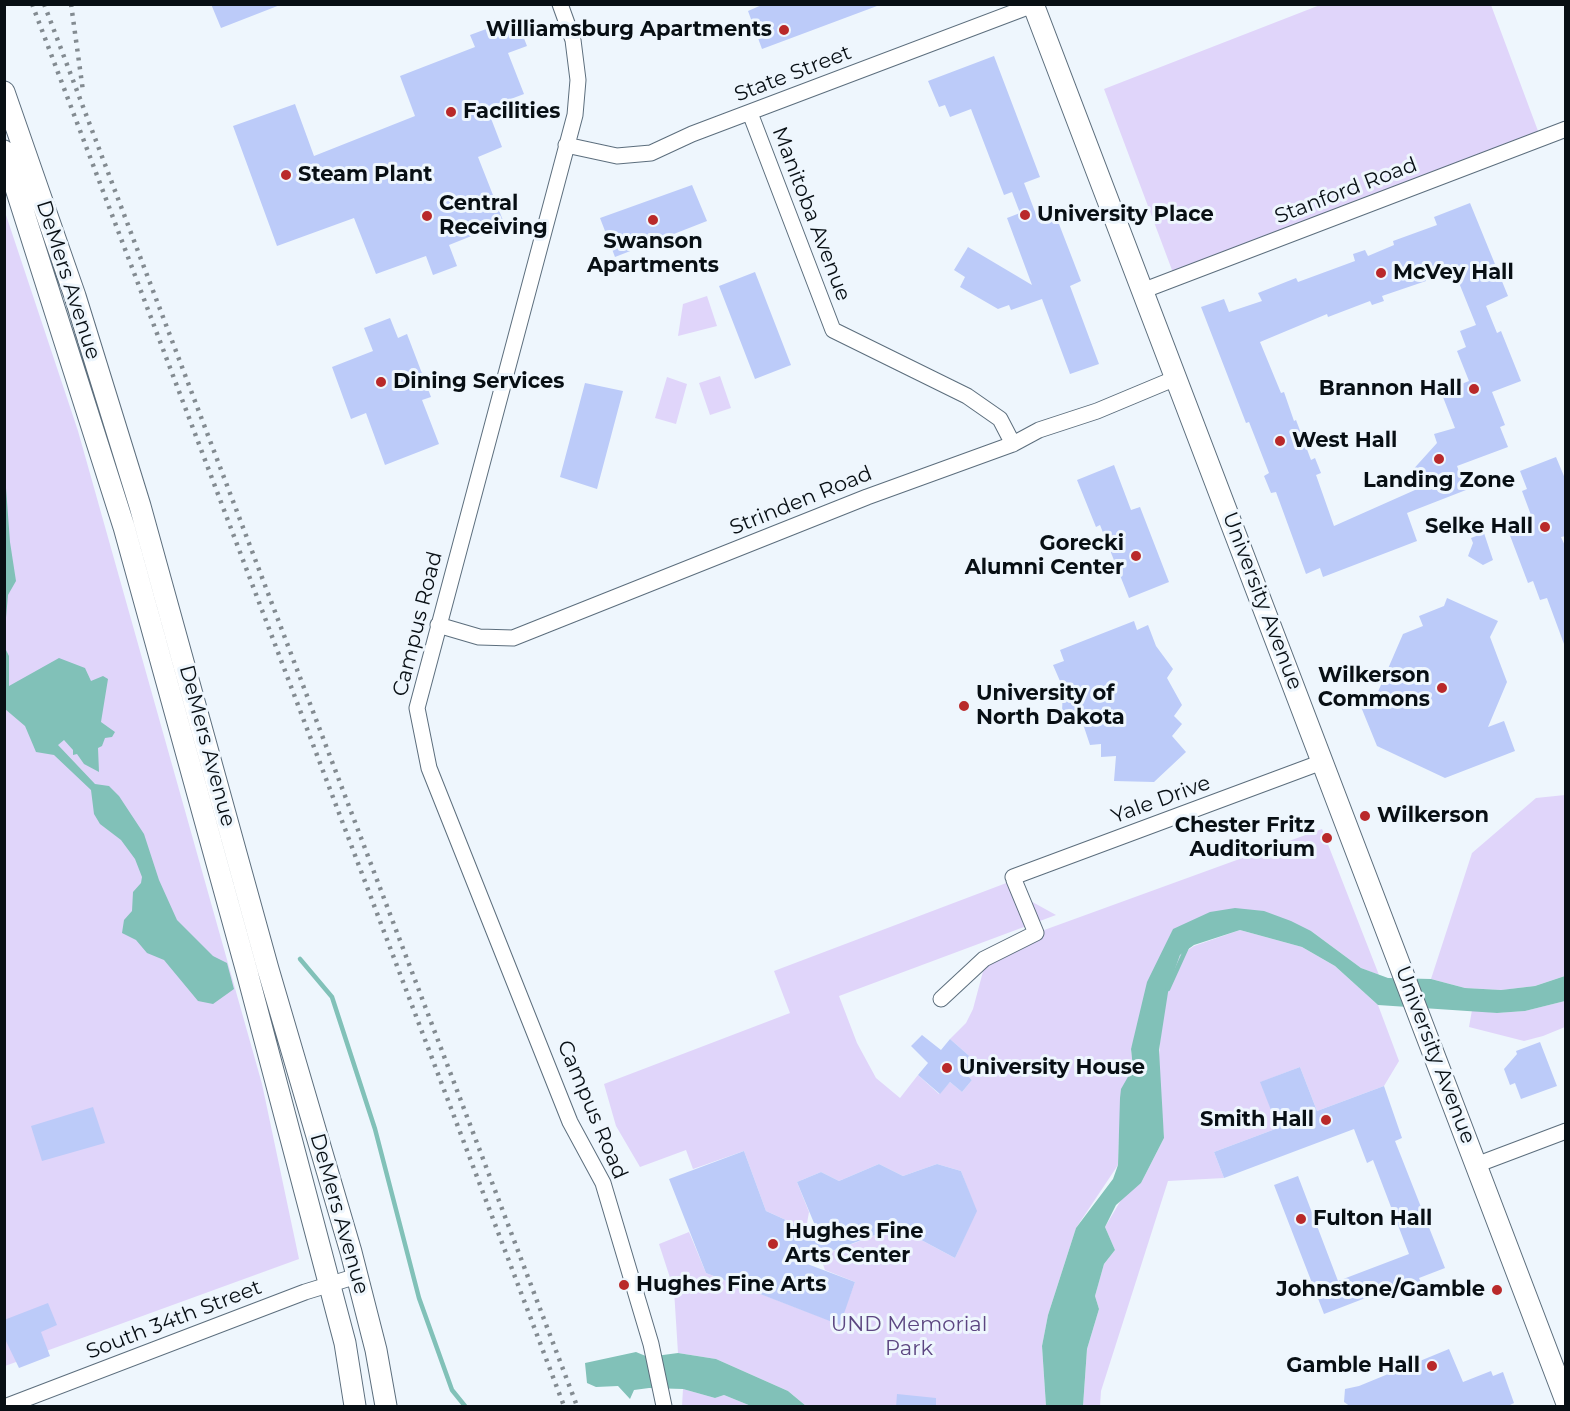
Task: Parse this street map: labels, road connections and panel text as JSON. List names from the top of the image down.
{
  "streets": {
    "main road": ["DeMers Avenue", "University Avenue"],
    "street": [
      "State Street",
      "Stanford Road",
      "Manitoba Avenue",
      "Strinden Road",
      "Campus Road",
      "Yale Drive",
      "South 34th Street"
    ]
  },
  "crossings": [
    ["State Street", "Manitoba Avenue"],
    ["State Street", "University Avenue"],
    ["State Street", "Campus Road"],
    ["Stanford Road", "University Avenue"],
    ["Manitoba Avenue", "Strinden Road"],
    ["DeMers Avenue", "South 34th Street"],
    ["Strinden Road", "University Avenue"],
    ["Strinden Road", "Campus Road"],
    ["University Avenue", "Yale Drive"]
  ],
  "parks": ["UND Memorial Park"],
  "places": [
    "Williamsburg Apartments",
    "Facilities",
    "Steam Plant",
    "University Place",
    "Central Receiving",
    "Swanson Apartments",
    "McVey Hall",
    "Dining Services",
    "Brannon Hall",
    "West Hall",
    "Landing Zone",
    "Selke Hall",
    "Gorecki Alumni Center",
    "Wilkerson Commons",
    "University of North Dakota",
    "Wilkerson",
    "Chester Fritz Auditorium",
    "University House",
    "Smith Hall",
    "Fulton Hall",
    "Hughes Fine Arts Center",
    "Hughes Fine Arts",
    "Johnstone/Gamble",
    "Gamble Hall"
  ]
}
